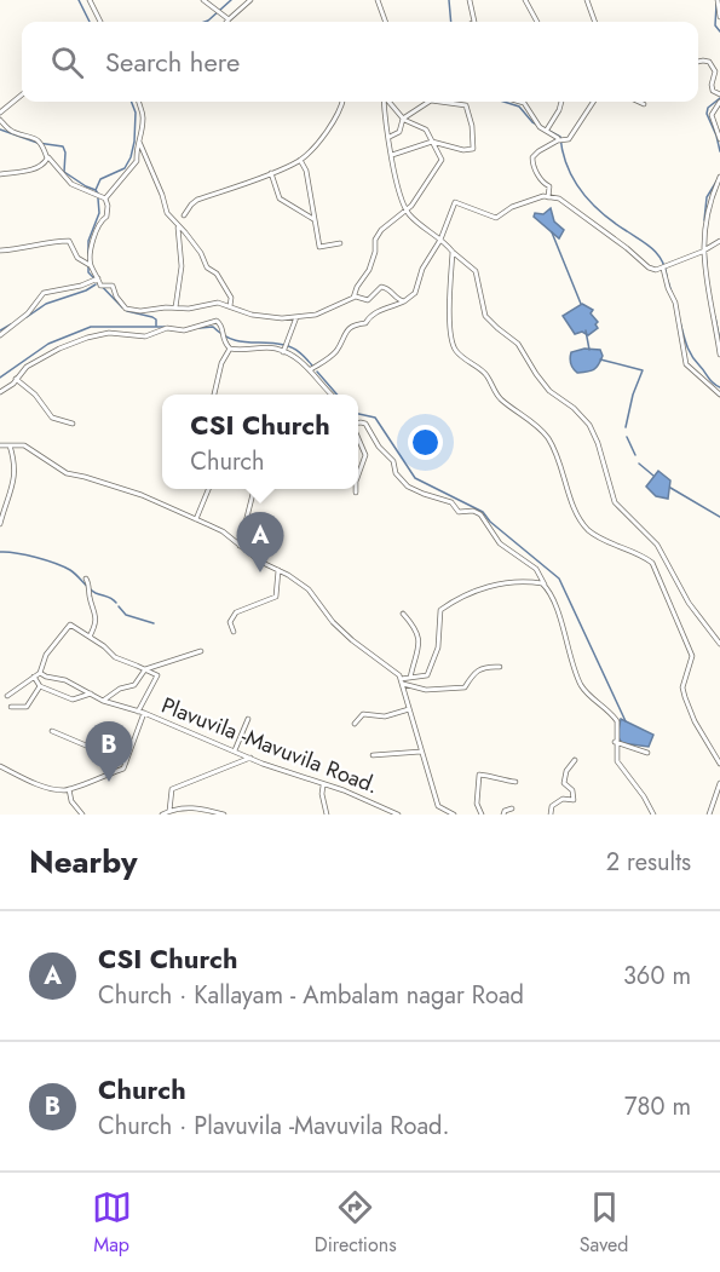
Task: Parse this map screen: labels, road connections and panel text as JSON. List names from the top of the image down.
{
  "streets": {
    "street": ["Plavuvila -Mavuvila Road."]
  },
  "page": {
    "search": "Search here",
    "popup": ["CSI Church", "Church"],
    "pins": ["A", "B"],
    "heading": ["Nearby", "2 results"],
    "list": [
      {
        "mark": "A",
        "name": "CSI Church",
        "note": "Church · Kallayam - Ambalam nagar Road",
        "value": "360 m"
      },
      {
        "mark": "B",
        "name": "Church",
        "note": "Church · Plavuvila -Mavuvila Road.",
        "value": "780 m"
      }
    ],
    "nav": ["Map", "Directions", "Saved"]
  }
}
